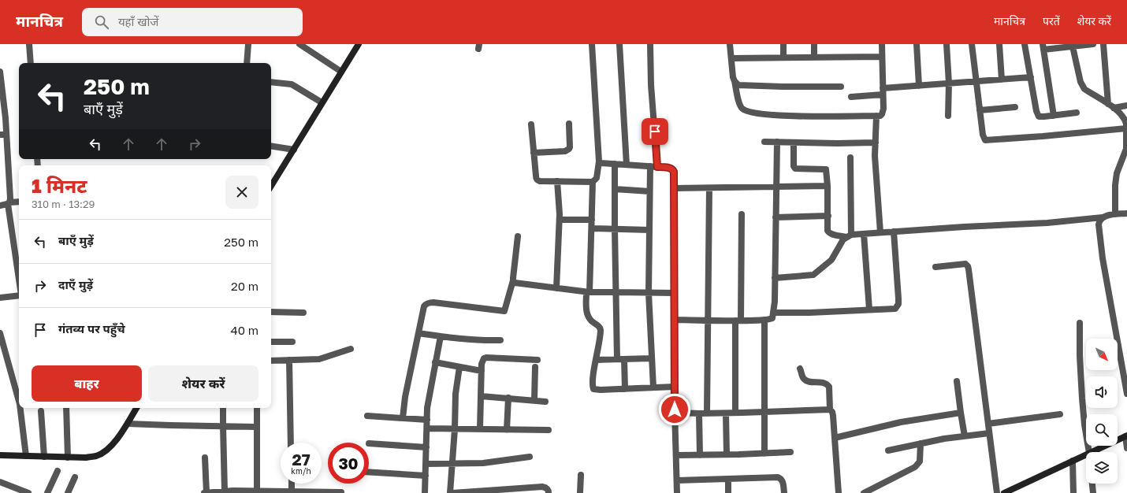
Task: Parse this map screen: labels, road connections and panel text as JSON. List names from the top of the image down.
{
  "north": "bottom right",
  "page": {
    "header": "मानचित्र",
    "search": "यहाँ खोजें",
    "nav": ["मानचित्र", "परतें", "शेयर करें"],
    "turn": ["250 m", "बाएँ मुड़ें"],
    "heading": ["1 मिनट", "310 m · 13:29"],
    "list": [
      {
        "name": "बाएँ मुड़ें",
        "value": "250 m"
      },
      {
        "name": "दाएँ मुड़ें",
        "value": "20 m"
      },
      {
        "name": "गंतव्य पर पहुँचे",
        "value": "40 m"
      }
    ],
    "buttons": ["बाहर", "शेयर करें"],
    "speed": "27 km/h",
    "limit": "30"
  }
}
